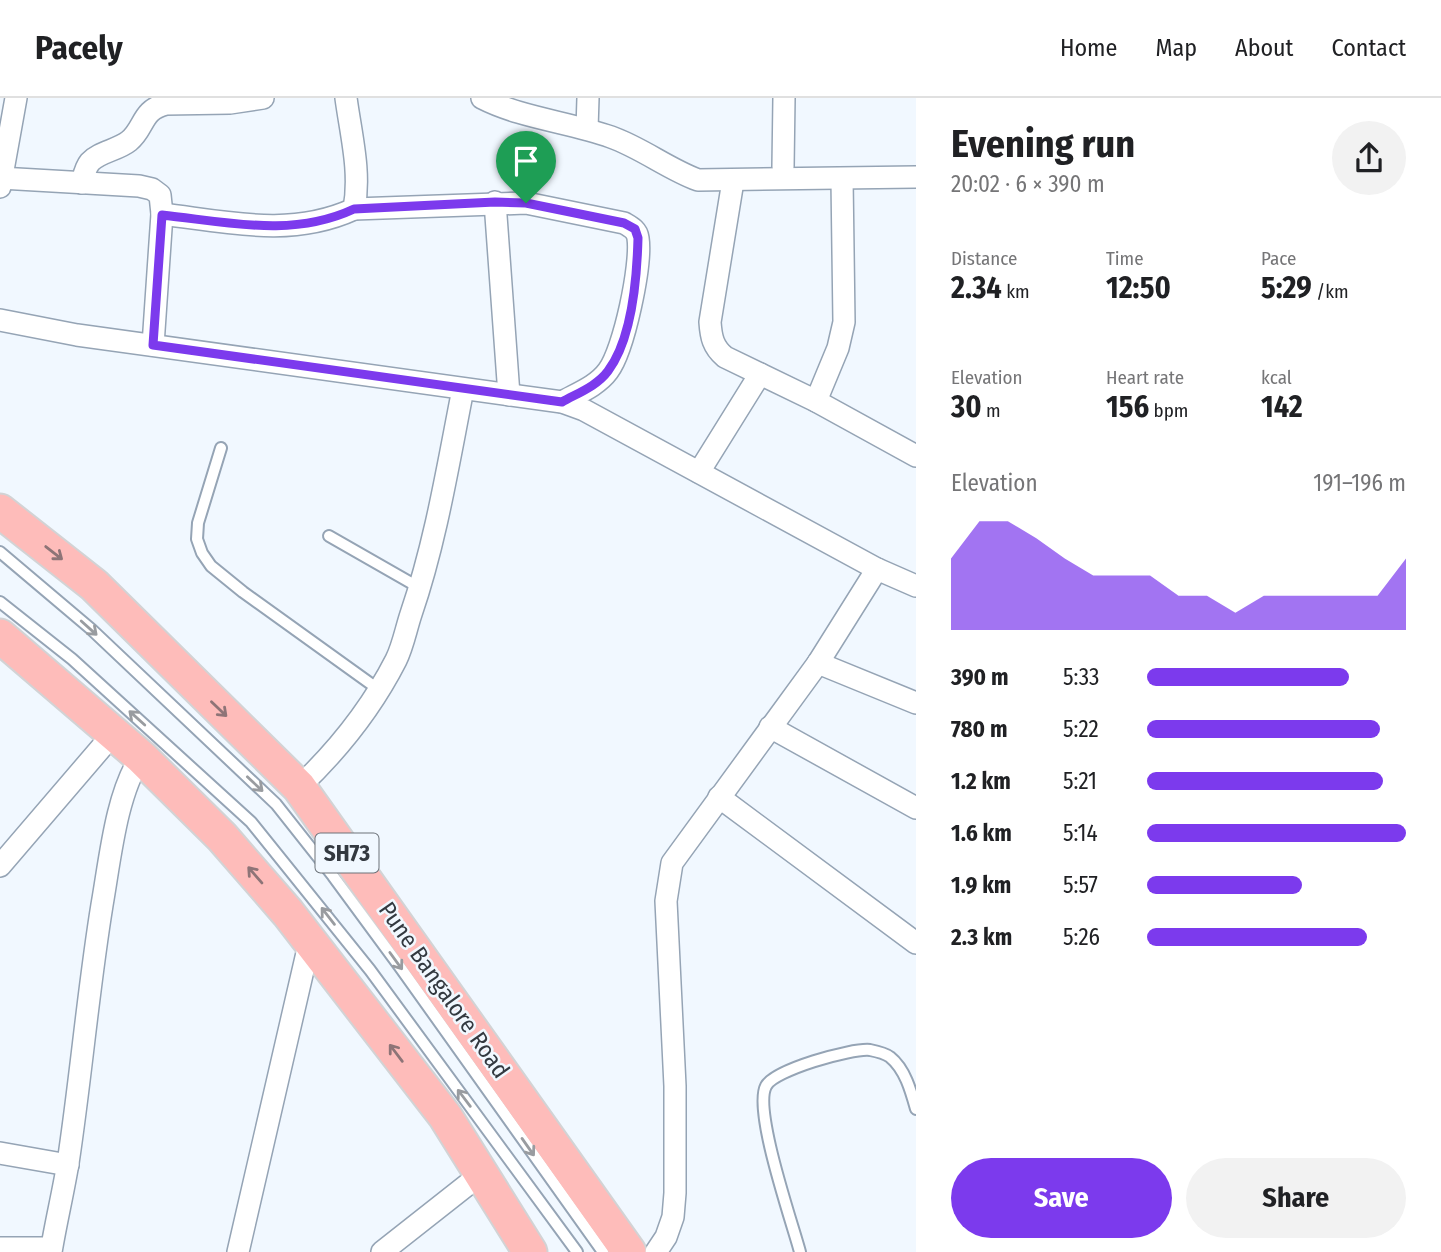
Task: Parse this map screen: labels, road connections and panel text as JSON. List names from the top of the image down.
{
  "streets": {
    "main road": ["SH73", "Pune Bangalore Road"]
  },
  "page": {
    "header": "Pacely",
    "nav": [
      "Home",
      "Map",
      "About",
      "Contact"
    ],
    "heading": ["Evening run", "20:02 · 6 × 390 m"],
    "stats": [
      ["Distance", "2.34 km"],
      ["Time", "12:50"],
      ["Pace", "5:29 /km"],
      ["Elevation", "30 m"],
      ["Heart rate", "156 bpm"],
      ["kcal", "142"]
    ],
    "chart": ["Elevation", "191–196 m"],
    "list": [
      {
        "name": "390 m",
        "note": "5:33"
      },
      {
        "name": "780 m",
        "note": "5:22"
      },
      {
        "name": "1.2 km",
        "note": "5:21"
      },
      {
        "name": "1.6 km",
        "note": "5:14"
      },
      {
        "name": "1.9 km",
        "note": "5:57"
      },
      {
        "name": "2.3 km",
        "note": "5:26"
      }
    ],
    "buttons": ["Save", "Share"]
  }
}
